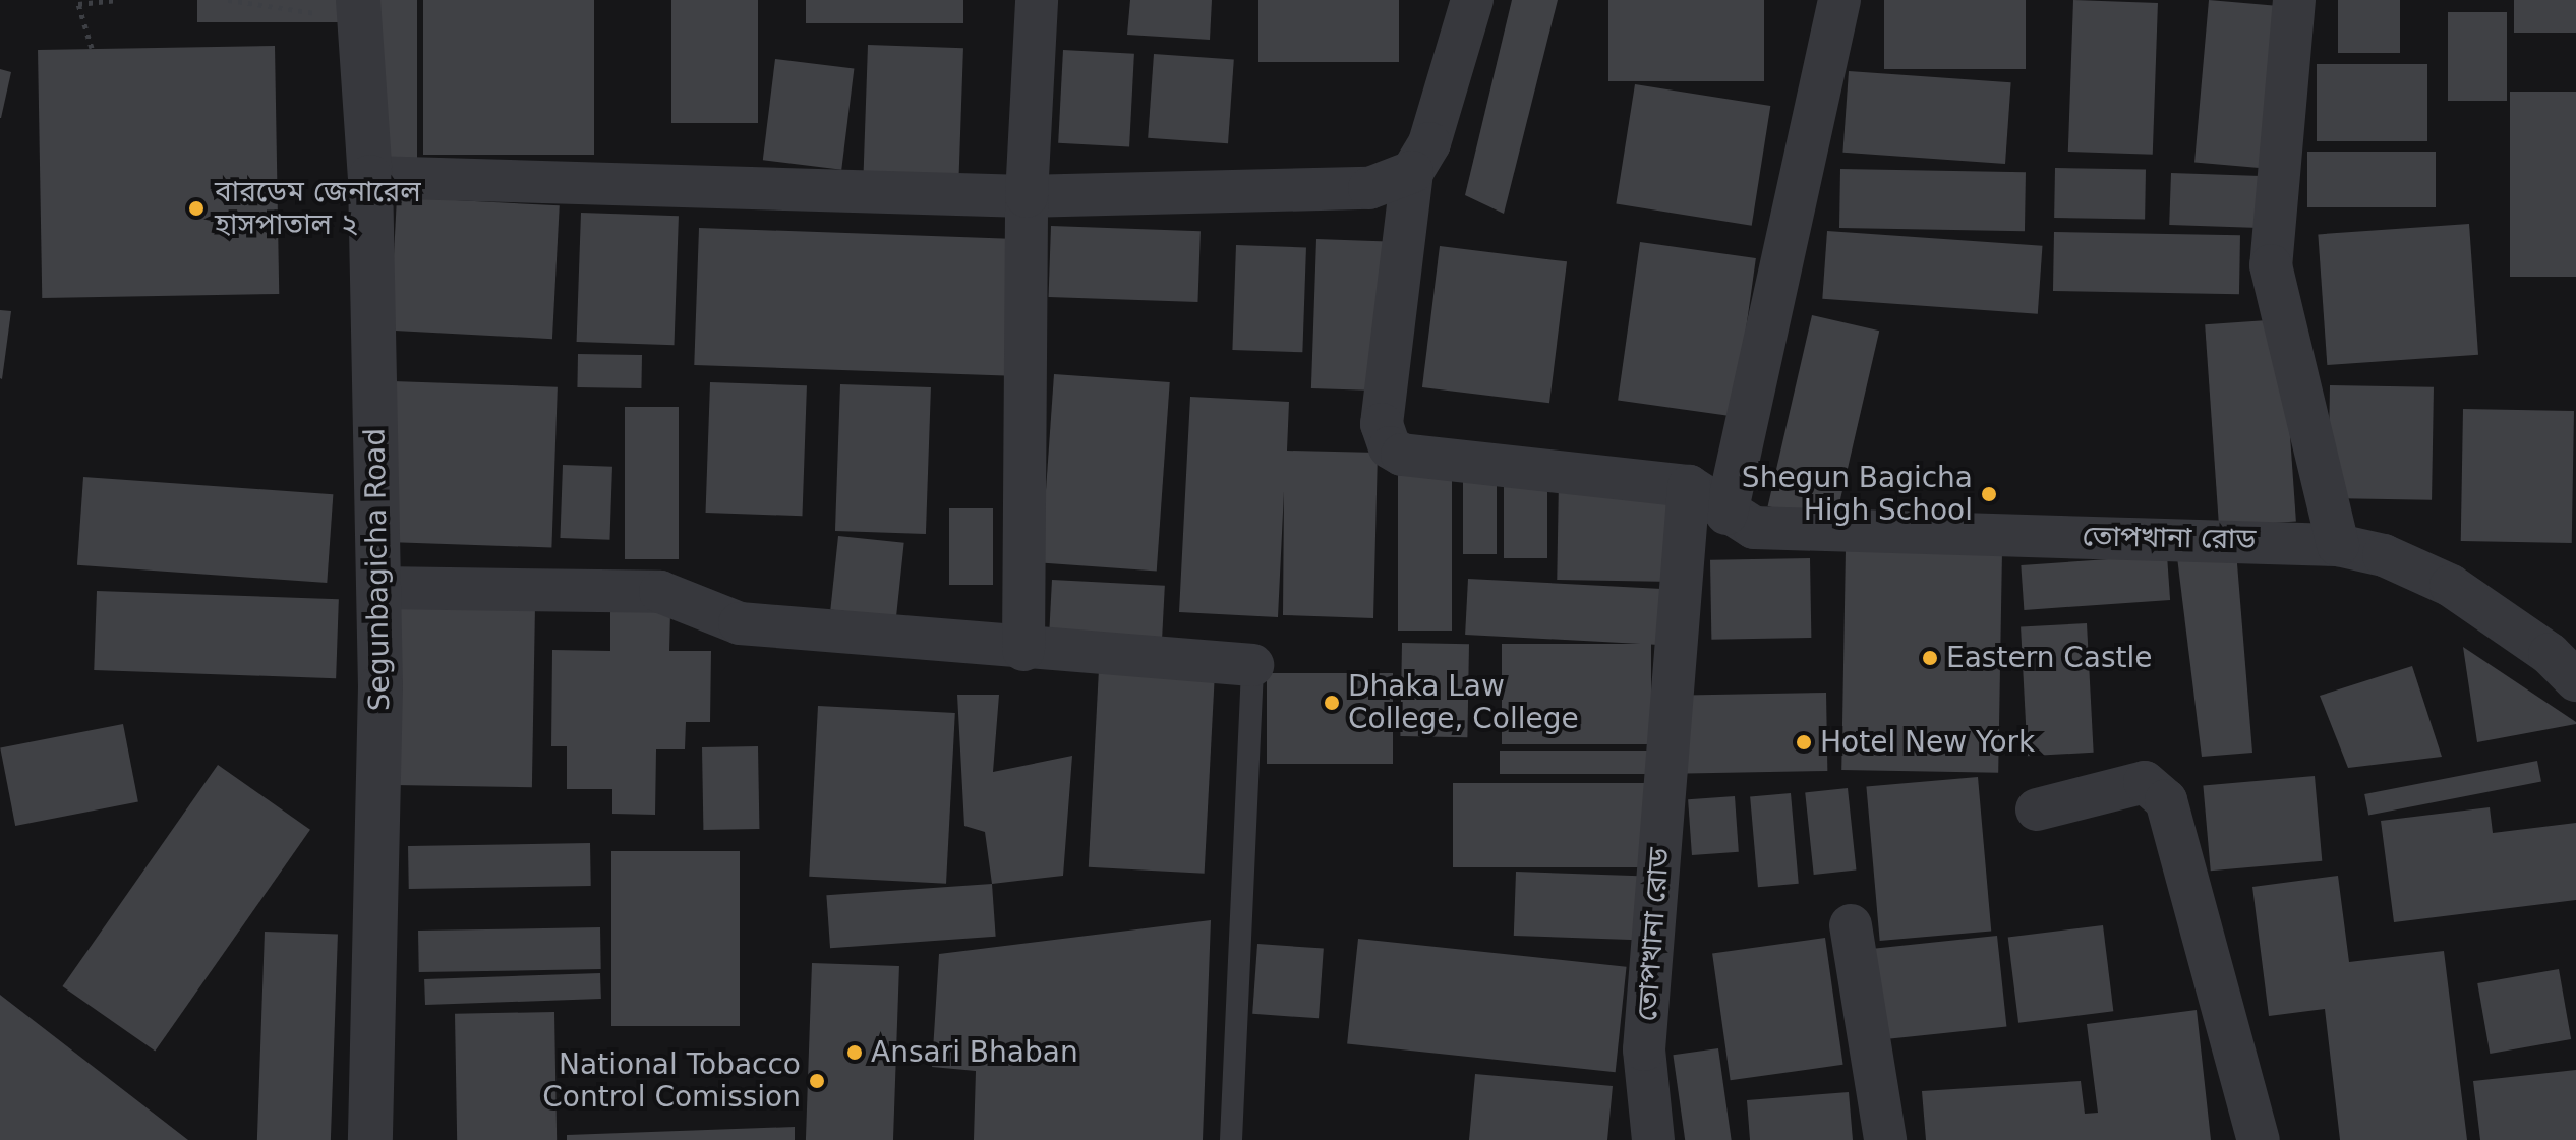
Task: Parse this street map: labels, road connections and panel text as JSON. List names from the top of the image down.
{
  "streets": {
    "street": ["তোপখানা রোড", "Segunbagicha Road"]
  },
  "places": [
    "বারডেম জেনারেল হাসপাতাল ২",
    "Shegun Bagicha High School",
    "Eastern Castle",
    "Dhaka Law College, College",
    "Hotel New York",
    "Ansari Bhaban",
    "National Tobacco Control Comission"
  ]
}
